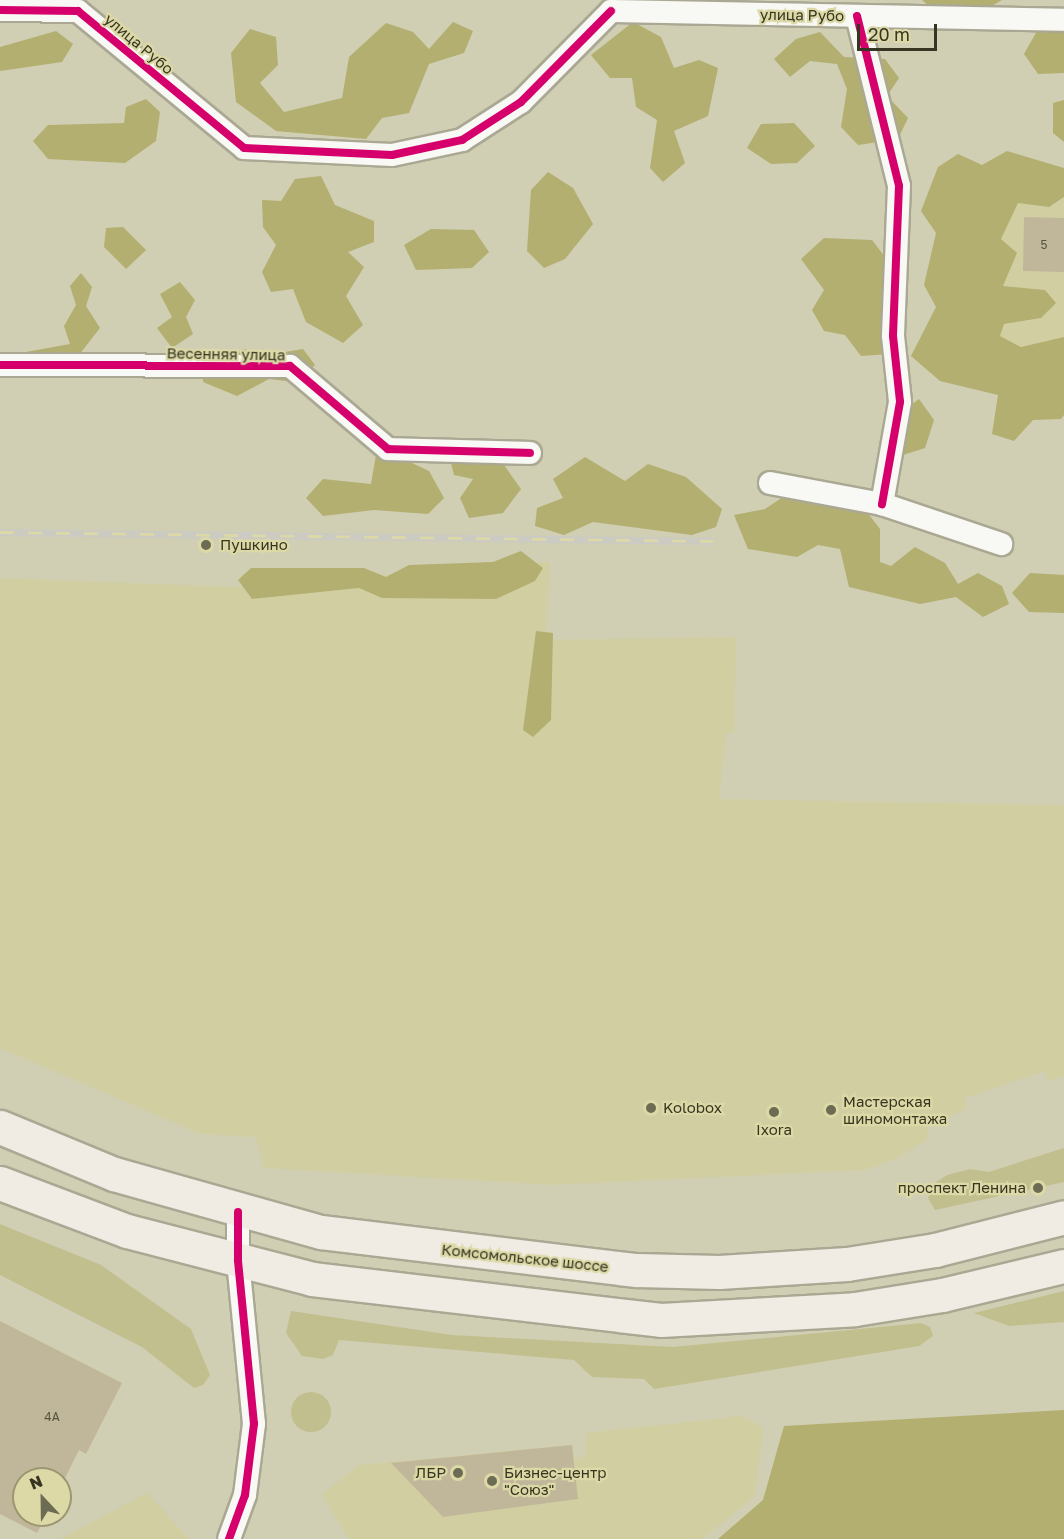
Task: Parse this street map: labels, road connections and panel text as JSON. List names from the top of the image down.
{
  "streets": {
    "main road": ["Комсомольское шоссе"],
    "street": ["улица Рубо", "Весенняя улица"]
  },
  "places": [
    "Пушкино",
    "Kolobox",
    "Мастерская шиномонтажа",
    "Ixora",
    "проспект Ленина",
    "ЛБР",
    "Бизнес-центр \"Союз\""
  ],
  "house_numbers": ["5", "4А"],
  "scale_bar": "20 m",
  "north": "top"
}
